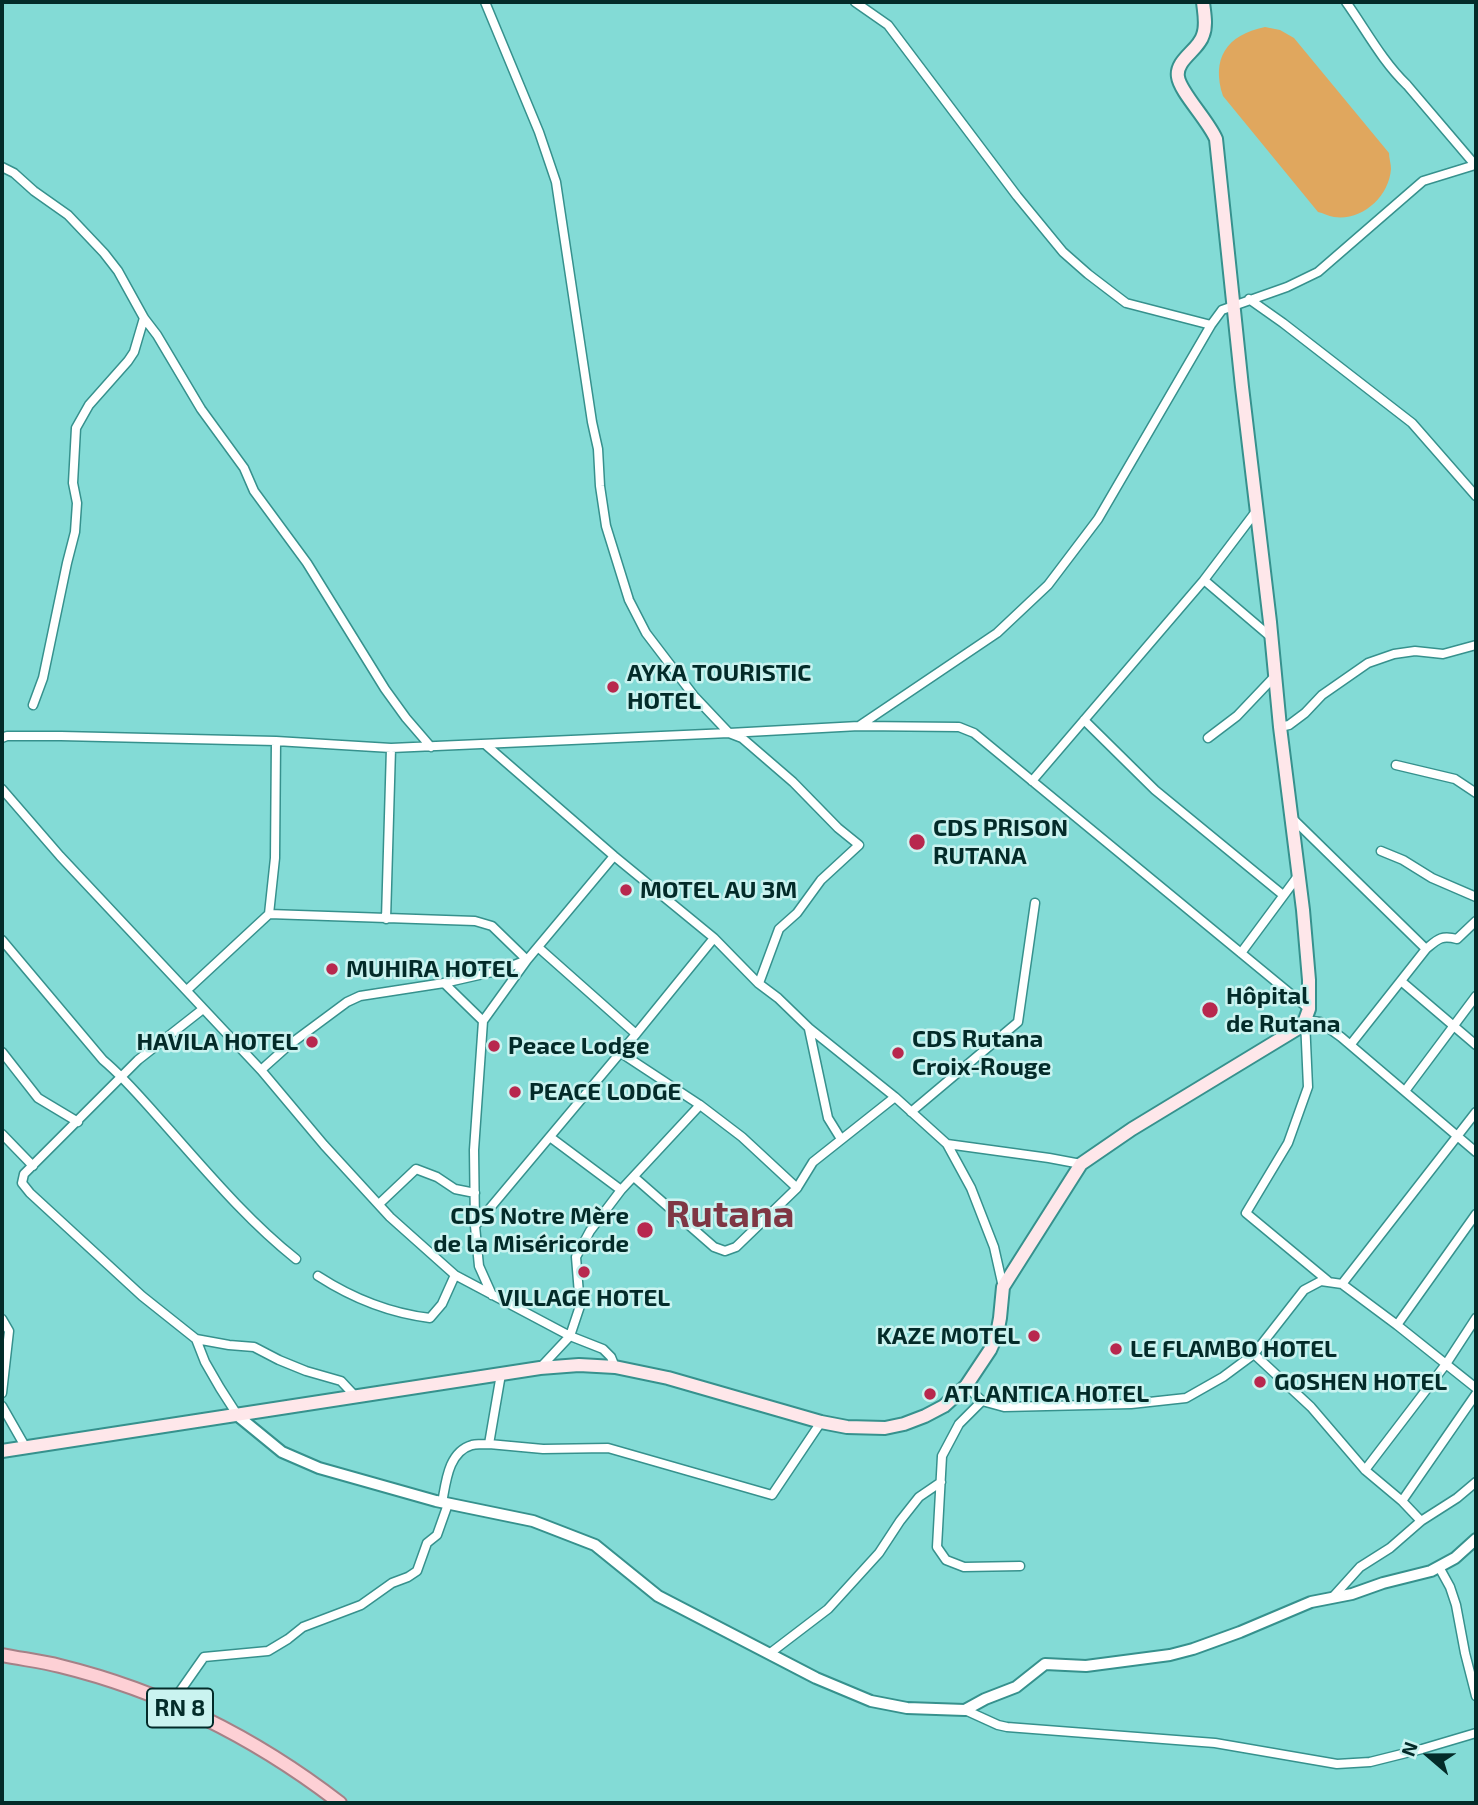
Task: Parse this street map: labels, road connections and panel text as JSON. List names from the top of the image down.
{
  "streets": {
    "main road": ["RN 8"]
  },
  "districts": ["Rutana"],
  "places": [
    "AYKA TOURISTIC HOTEL",
    "CDS PRISON RUTANA",
    "MOTEL AU 3M",
    "MUHIRA HOTEL",
    "Hôpital de Rutana",
    "HAVILA HOTEL",
    "Peace Lodge",
    "CDS Rutana Croix-Rouge",
    "PEACE LODGE",
    "CDS Notre Mère de la Miséricorde",
    "VILLAGE HOTEL",
    "KAZE MOTEL",
    "LE FLAMBO HOTEL",
    "GOSHEN HOTEL",
    "ATLANTICA HOTEL"
  ],
  "north": "left"
}
